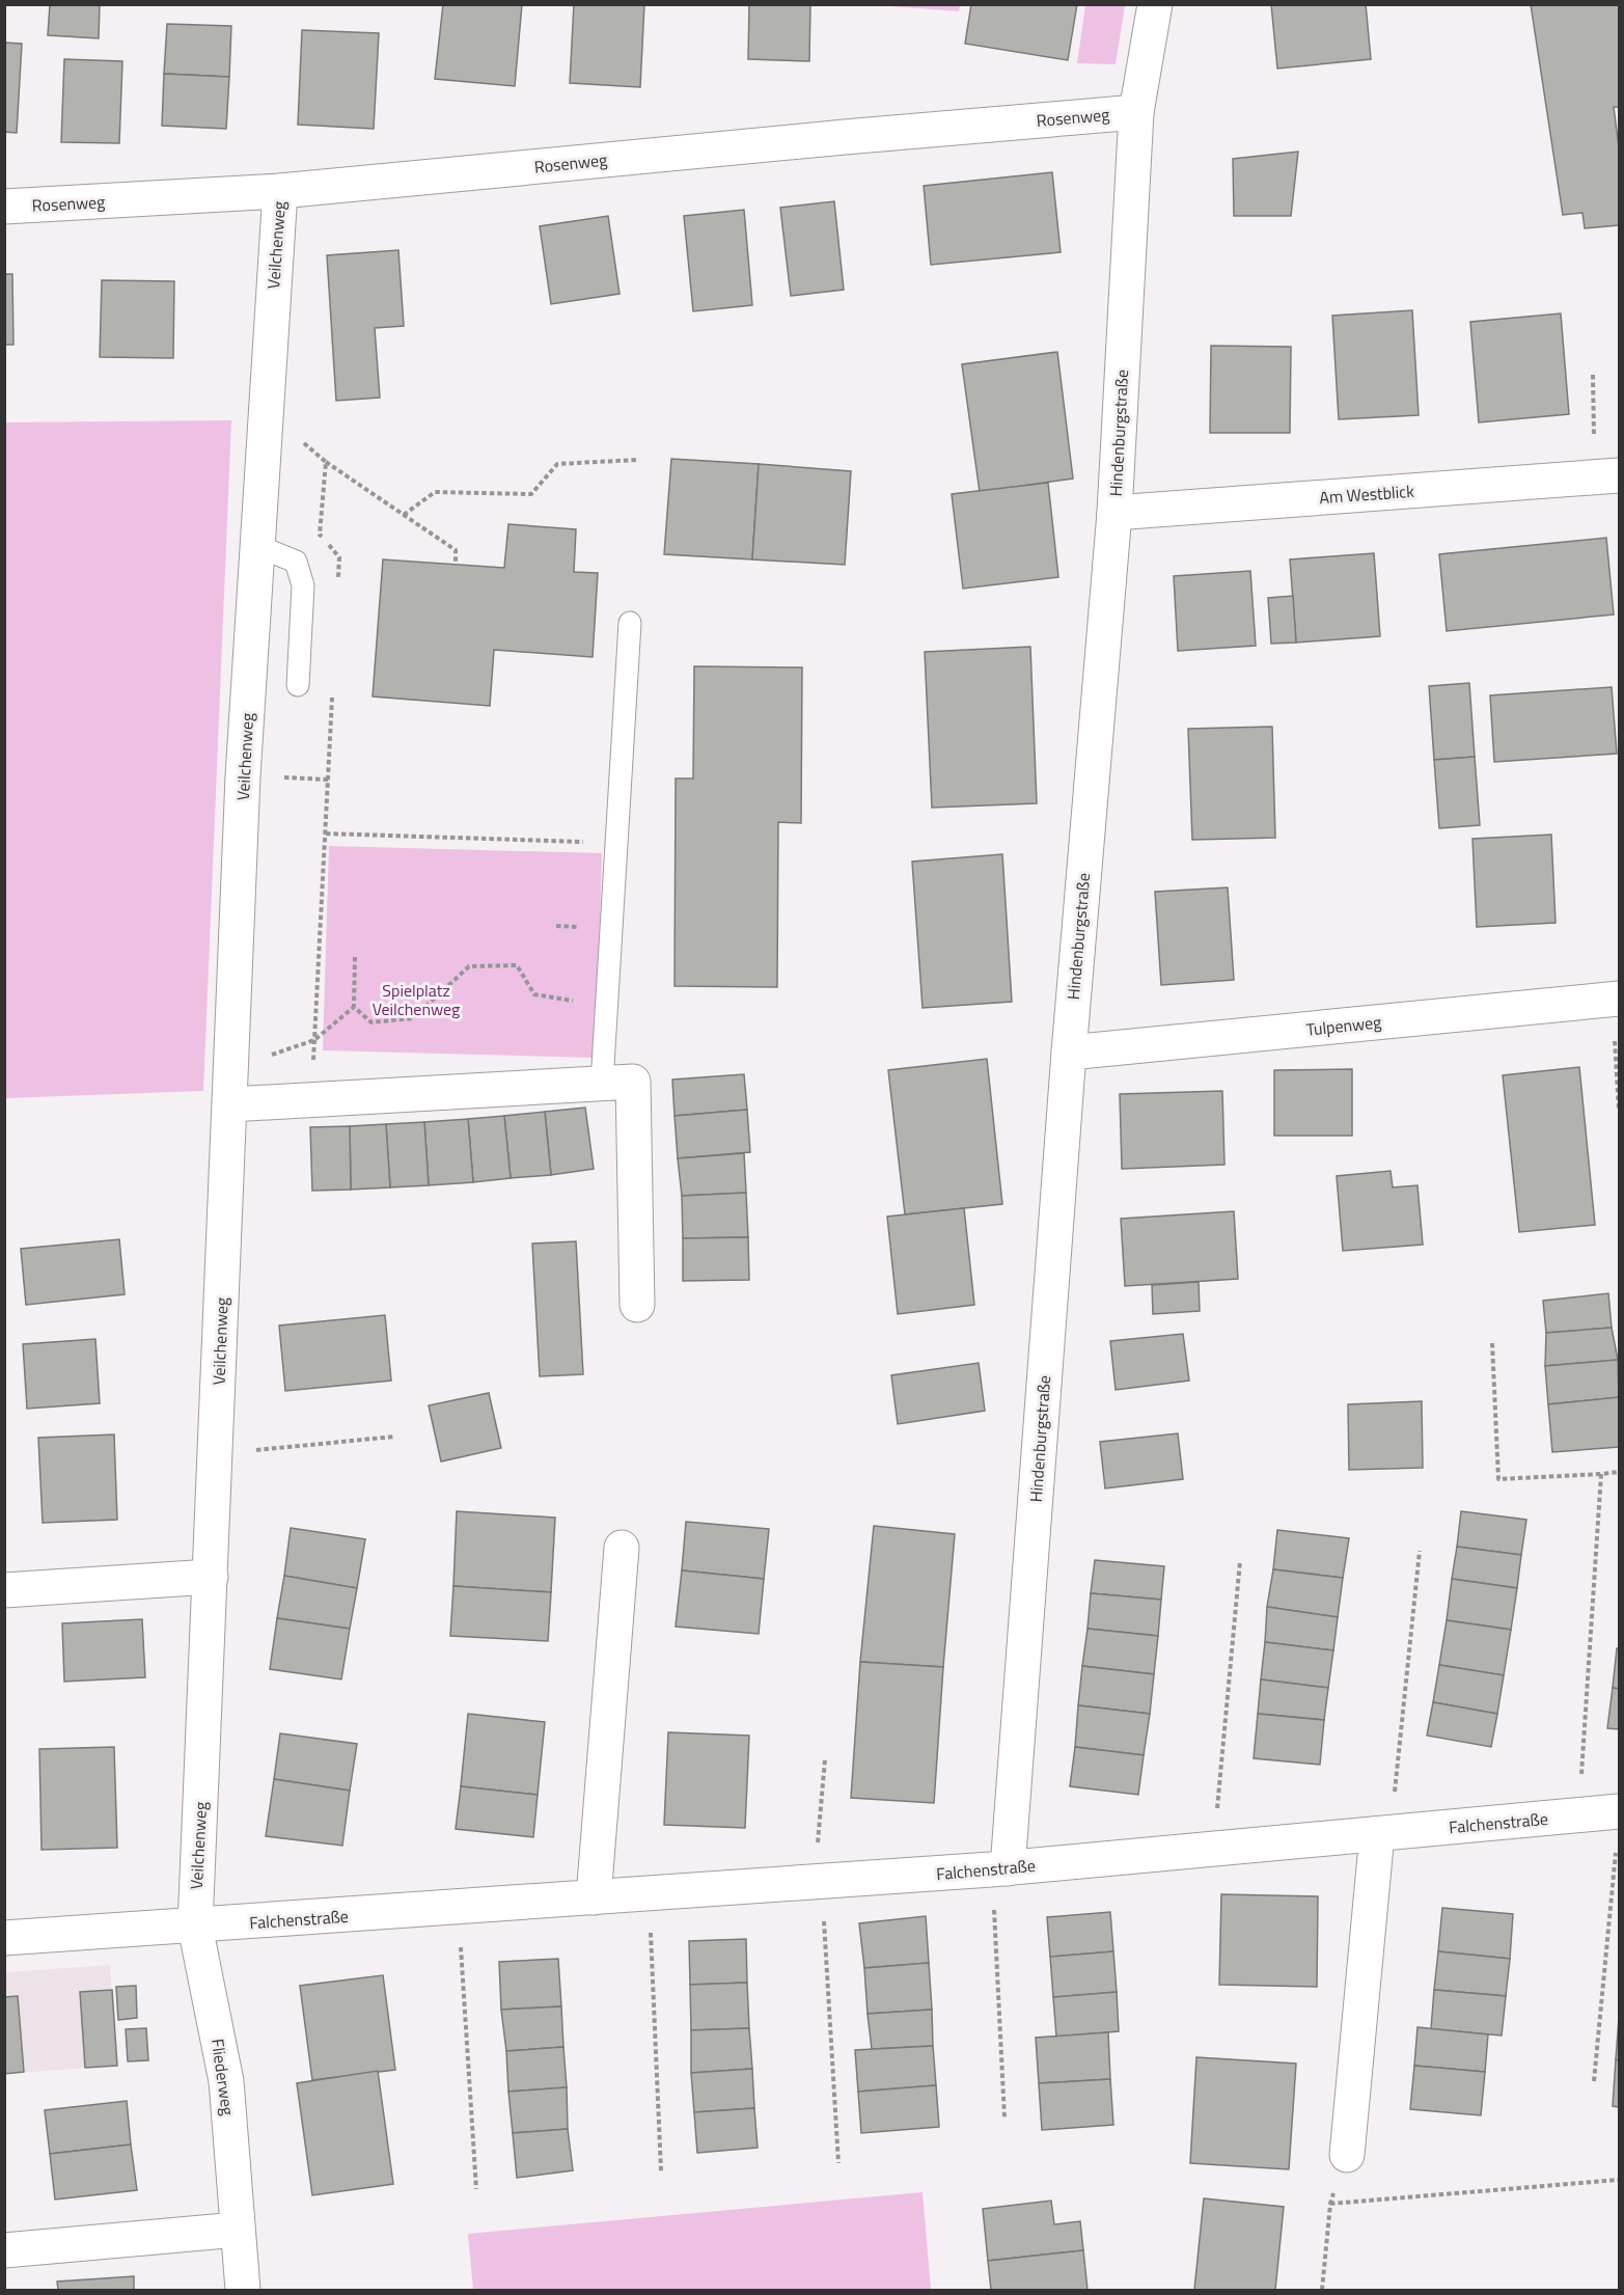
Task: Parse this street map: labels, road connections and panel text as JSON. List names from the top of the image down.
{
  "streets": {
    "street": [
      "Rosenweg",
      "Veilchenweg",
      "Hindenburgstraße",
      "Am Westblick",
      "Tulpenweg",
      "Falchenstraße",
      "Fliederweg"
    ]
  },
  "crossings": [
    ["Rosenweg", "Veilchenweg"],
    ["Rosenweg", "Hindenburgstraße"],
    ["Veilchenweg", "Falchenstraße"],
    ["Veilchenweg", "Fliederweg"],
    ["Hindenburgstraße", "Am Westblick"],
    ["Hindenburgstraße", "Tulpenweg"],
    ["Hindenburgstraße", "Falchenstraße"],
    ["Falchenstraße", "Fliederweg"]
  ],
  "parks": ["Spielplatz Veilchenweg"]
}
